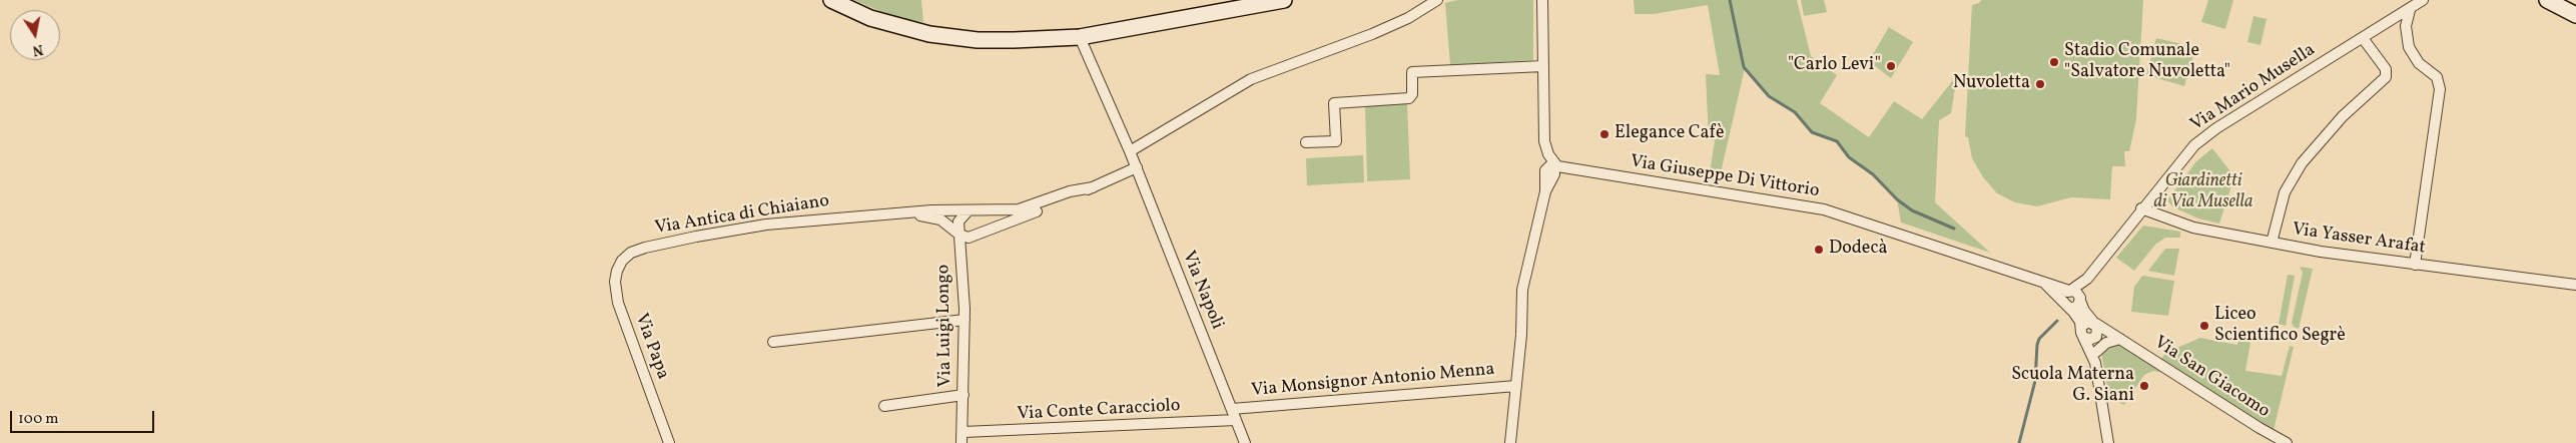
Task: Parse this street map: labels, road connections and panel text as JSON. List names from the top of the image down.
{
  "streets": {
    "street": [
      "Via Mario Musella",
      "Via Giuseppe Di Vittorio",
      "Via Antica di Chiaiano",
      "Via Yasser Arafat",
      "Via Napoli",
      "Via Luigi Longo",
      "Via Papa",
      "Via San Giacomo",
      "Via Monsignor Antonio Menna",
      "Via Conte Caracciolo"
    ]
  },
  "crossings": [
    ["Via Mario Musella", "Via Giuseppe Di Vittorio"],
    ["Via Mario Musella", "Via Yasser Arafat"],
    ["Via Giuseppe Di Vittorio", "Via San Giacomo"],
    ["Via Antica di Chiaiano", "Via Napoli"],
    ["Via Antica di Chiaiano", "Via Luigi Longo"],
    ["Via Antica di Chiaiano", "Via Papa"],
    ["Via Napoli", "Via Monsignor Antonio Menna"],
    ["Via Napoli", "Via Conte Caracciolo"],
    ["Via Luigi Longo", "Via Conte Caracciolo"]
  ],
  "parks": ["Giardinetti di Via Musella"],
  "places": [
    "Stadio Comunale \"Salvatore Nuvoletta\"",
    "\"Carlo Levi\"",
    "Nuvoletta",
    "Elegance Cafè",
    "Dodecà",
    "Liceo Scientifico Segrè",
    "Scuola Materna G. Siani"
  ],
  "scale_bar": "100 m",
  "north": "bottom"
}
